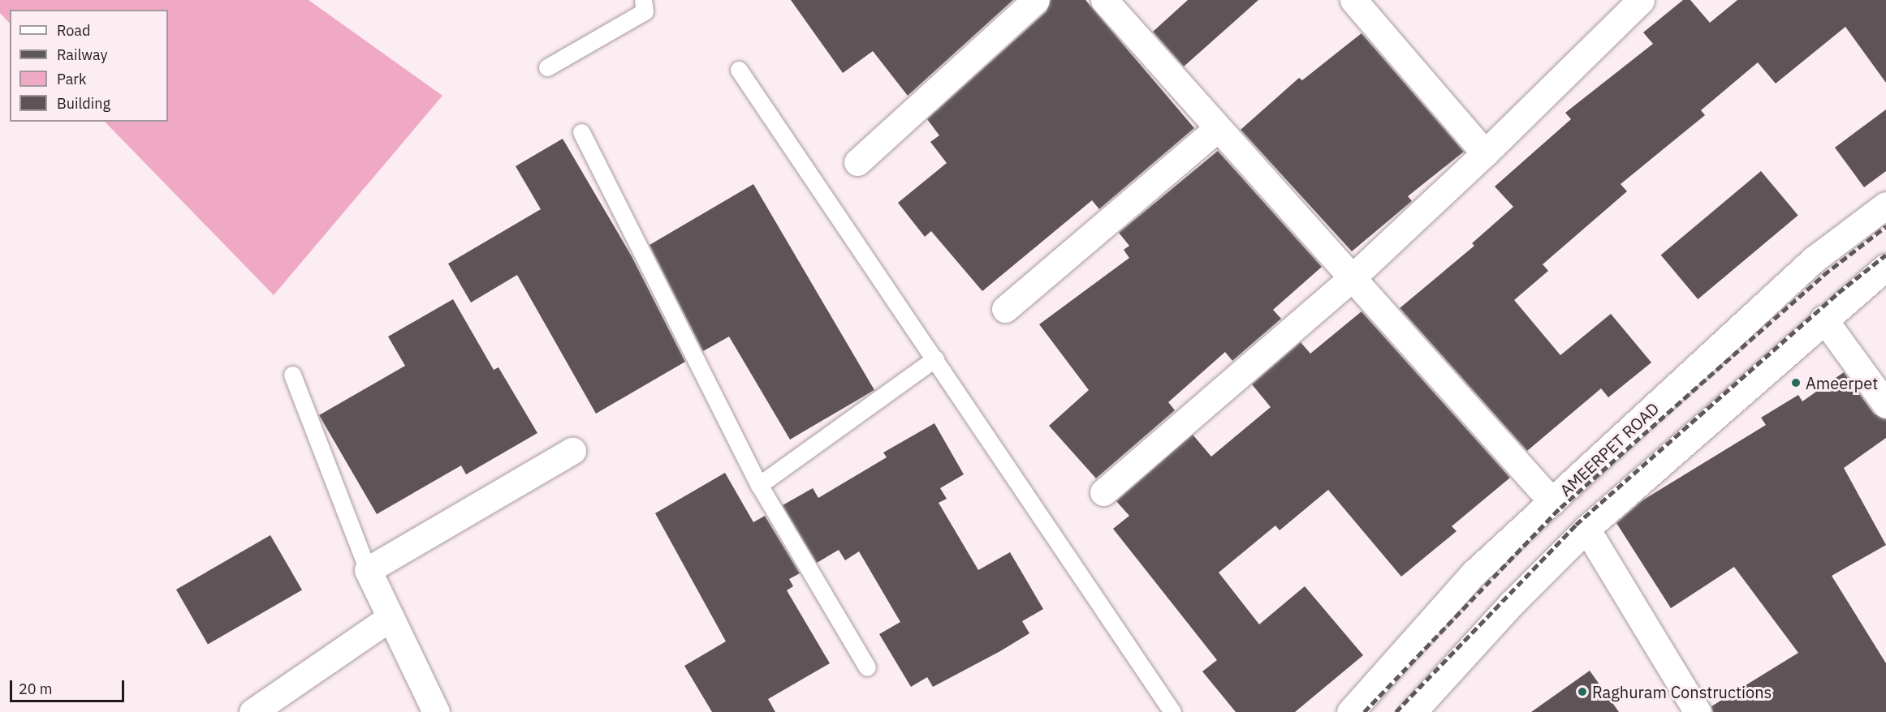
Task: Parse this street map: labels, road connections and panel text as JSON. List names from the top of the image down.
{
  "streets": {
    "street": ["AMEERPET ROAD"]
  },
  "places": ["Ameerpet", "Raghuram Constructions"],
  "legend": [
    "Road",
    "Railway",
    "Park",
    "Building"
  ],
  "scale_bar": "20 m"
}
